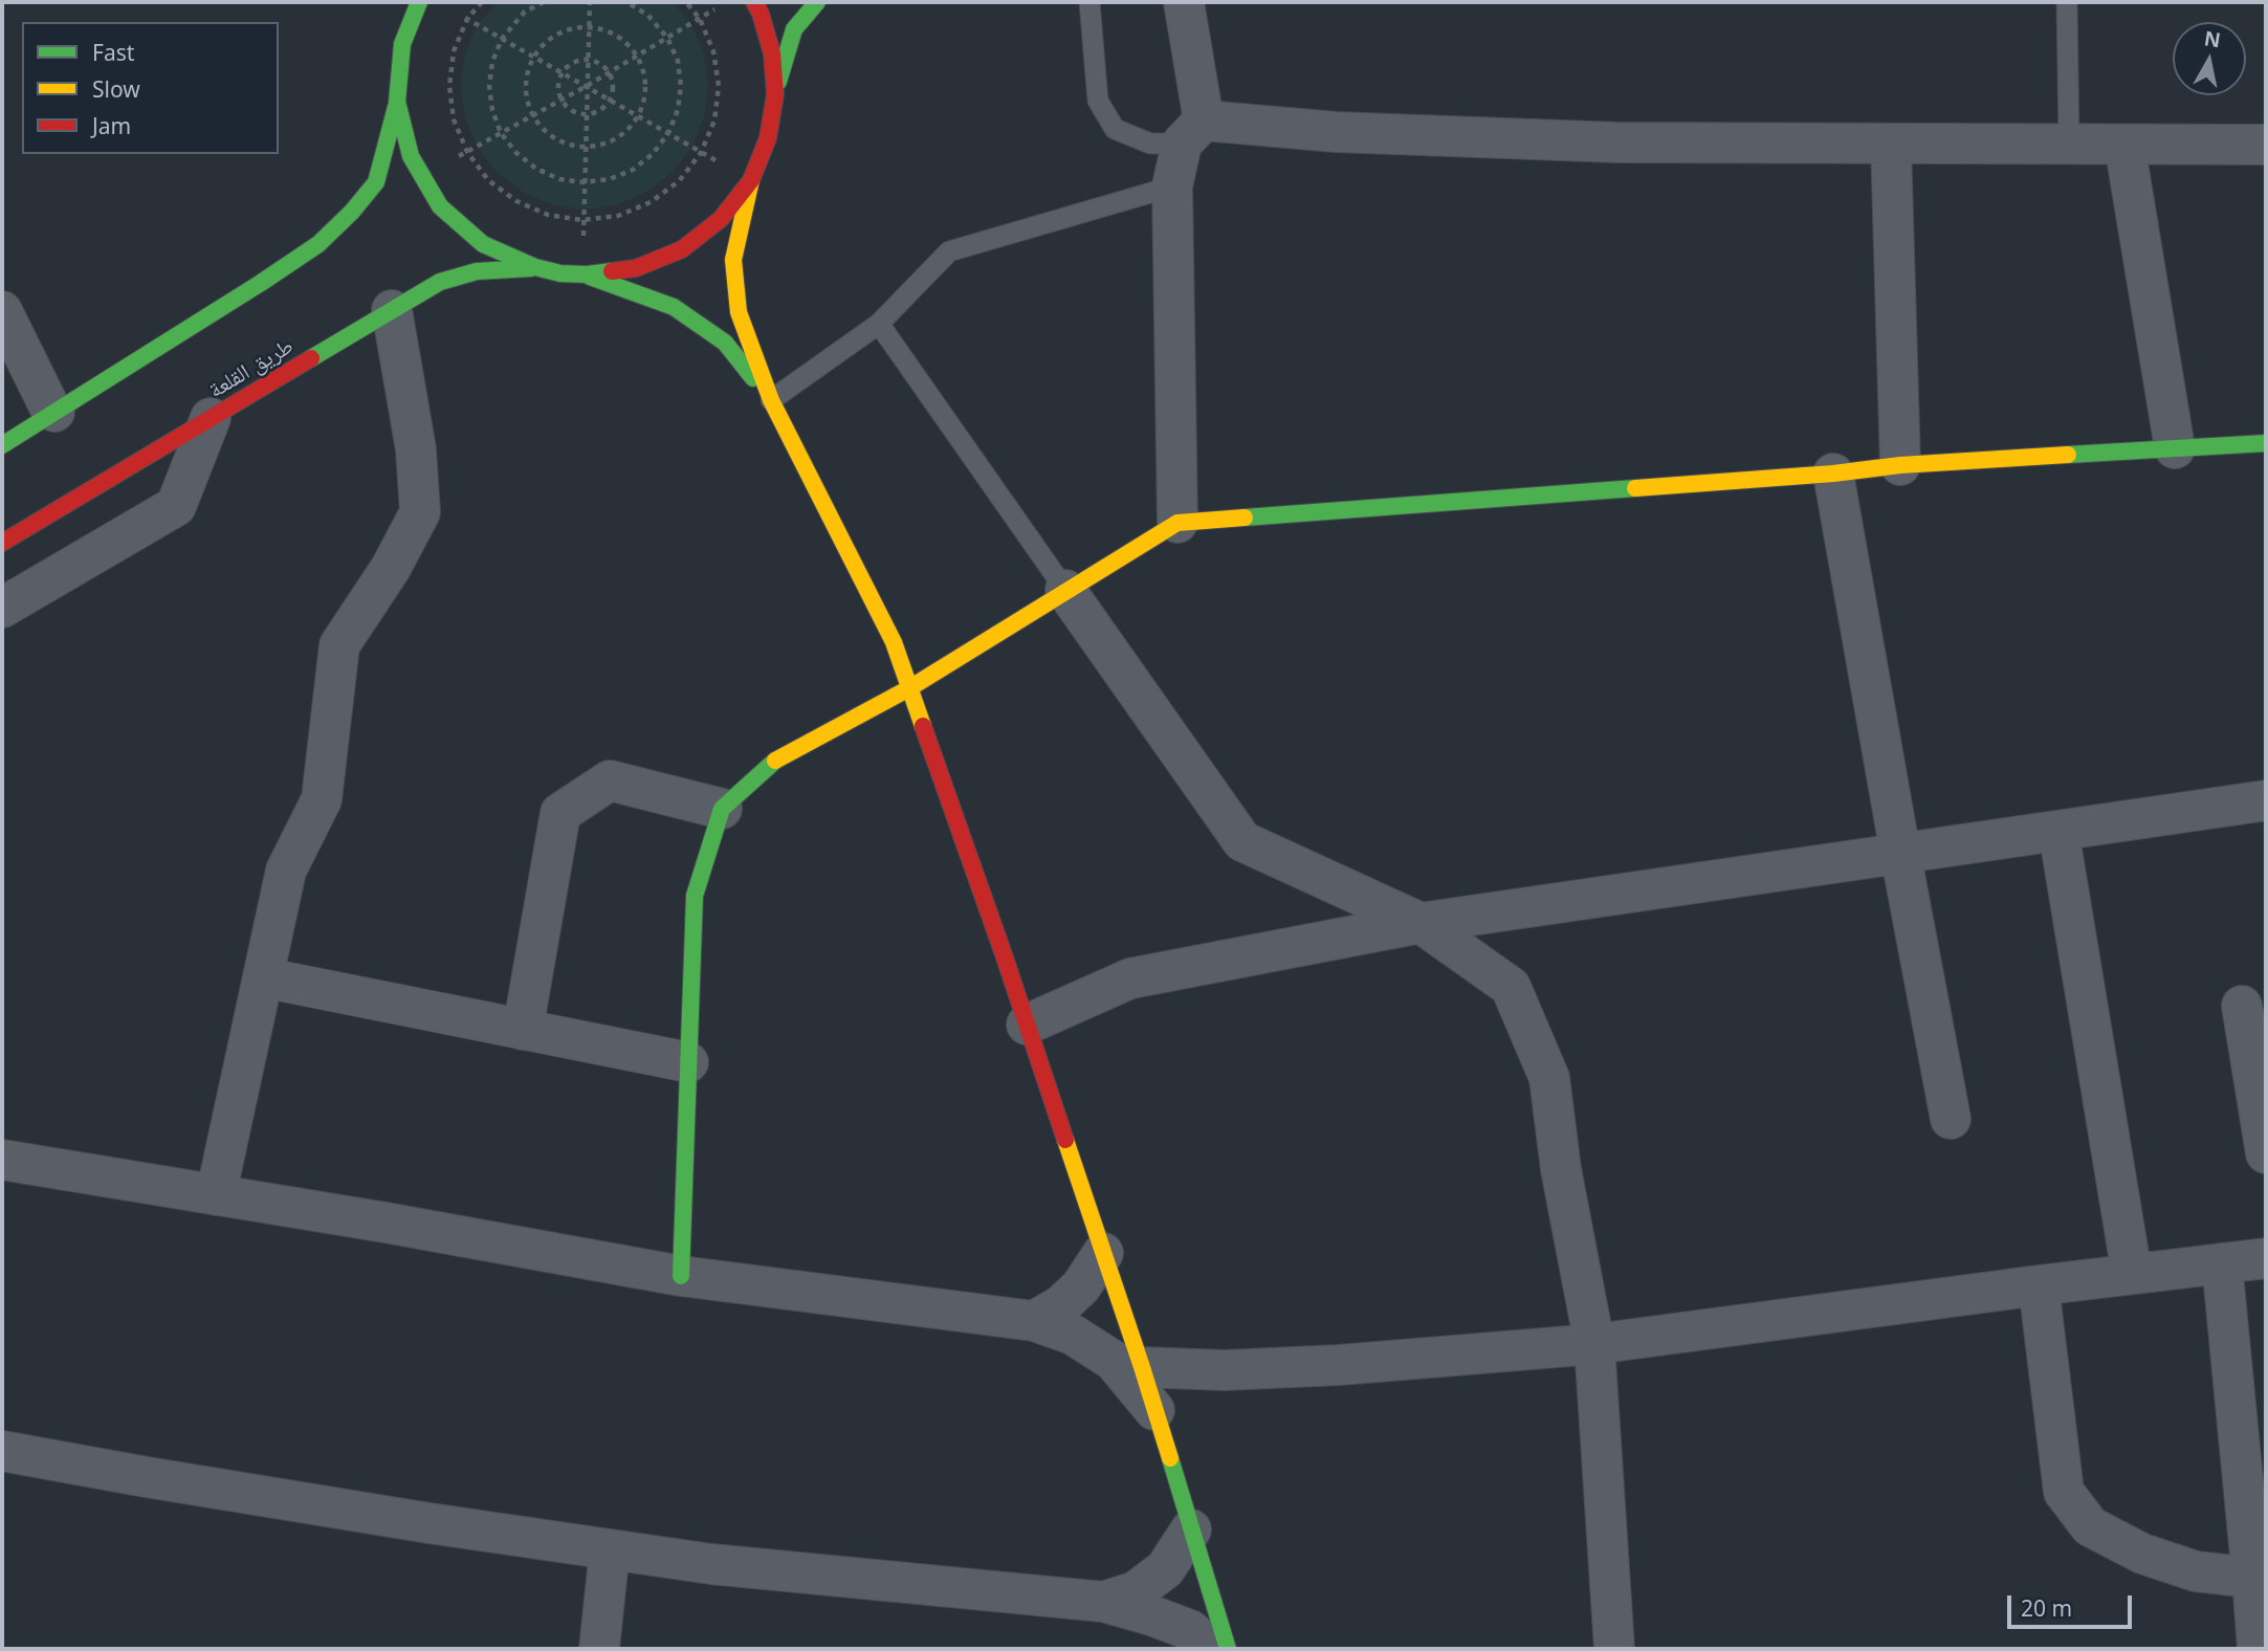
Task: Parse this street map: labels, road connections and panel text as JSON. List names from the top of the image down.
{
  "streets": {
    "street": ["طريق القلعة"]
  },
  "legend": ["Fast", "Slow", "Jam"],
  "scale_bar": "20 m",
  "north": "top"
}
